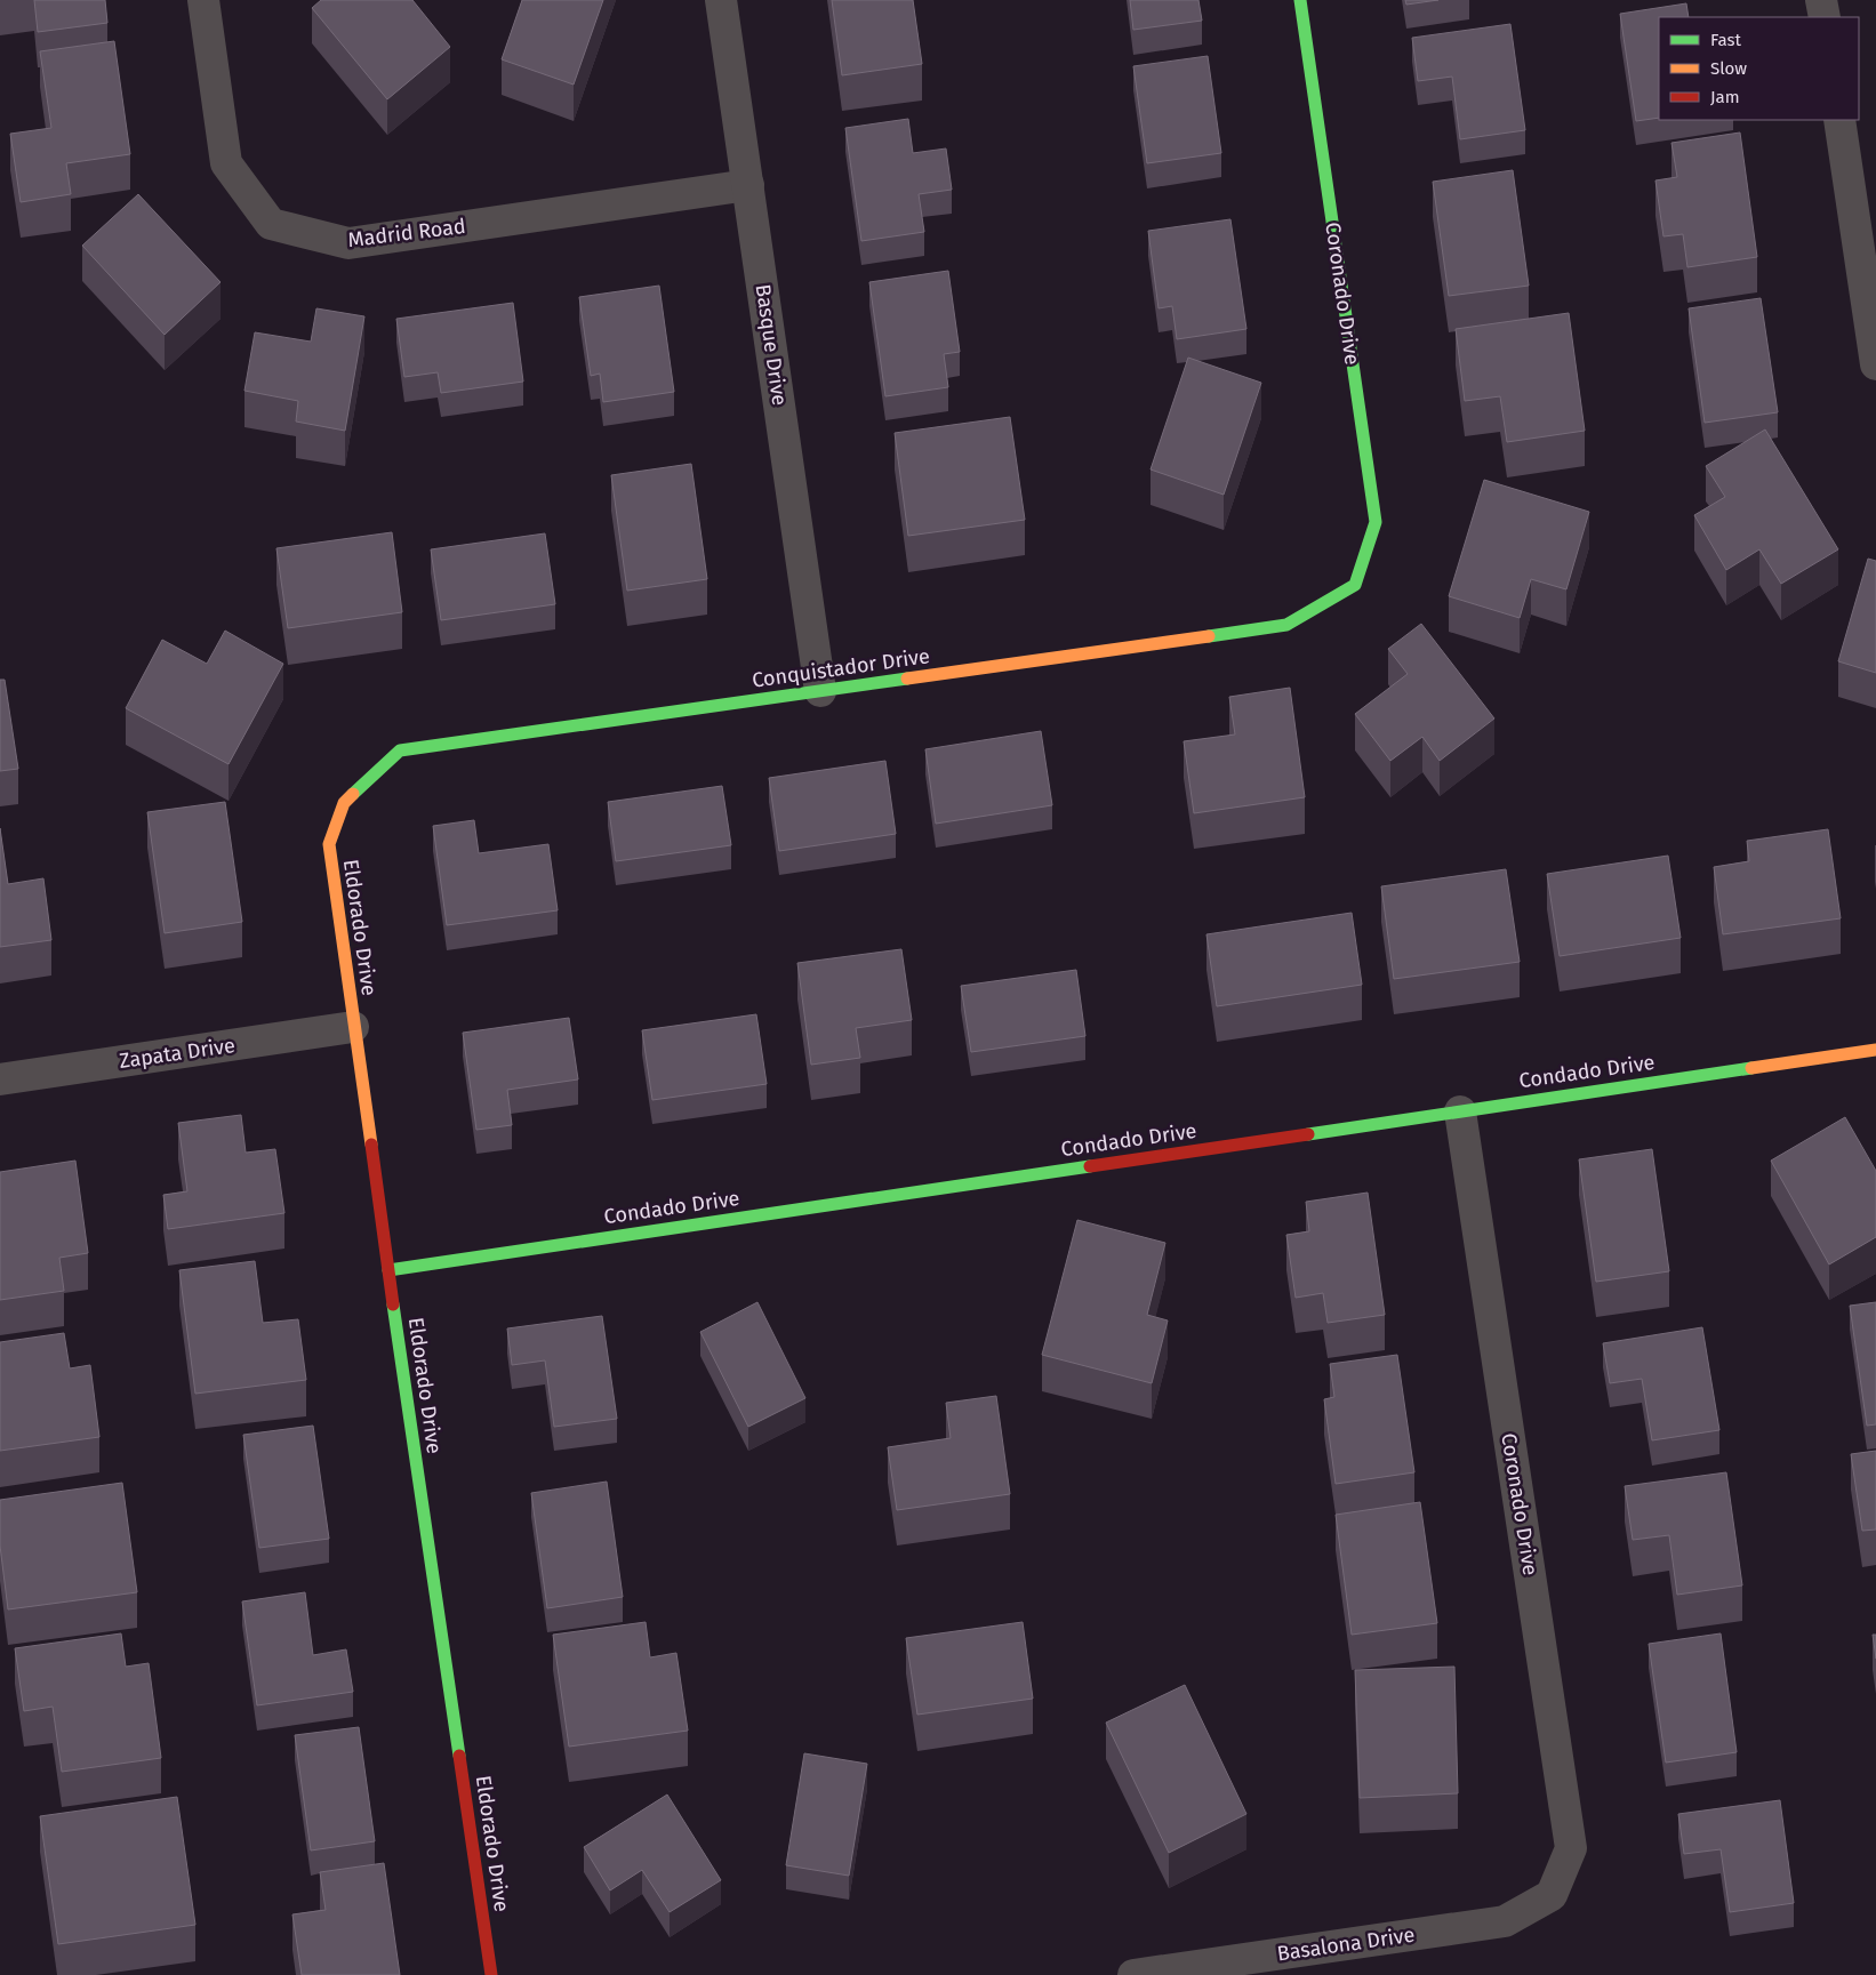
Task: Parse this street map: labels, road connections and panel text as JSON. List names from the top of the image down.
{
  "streets": {
    "street": [
      "Madrid Road",
      "Coronado Drive",
      "Basque Drive",
      "Conquistador Drive",
      "Eldorado Drive",
      "Zapata Drive",
      "Condado Drive",
      "Basalona Drive"
    ]
  },
  "crossings": [
    ["Madrid Road", "Basque Drive"],
    ["Coronado Drive", "Conquistador Drive"],
    ["Coronado Drive", "Condado Drive"],
    ["Coronado Drive", "Basalona Drive"],
    ["Basque Drive", "Conquistador Drive"],
    ["Conquistador Drive", "Eldorado Drive"],
    ["Eldorado Drive", "Zapata Drive"],
    ["Eldorado Drive", "Condado Drive"]
  ],
  "legend": ["Fast", "Slow", "Jam"]
}
